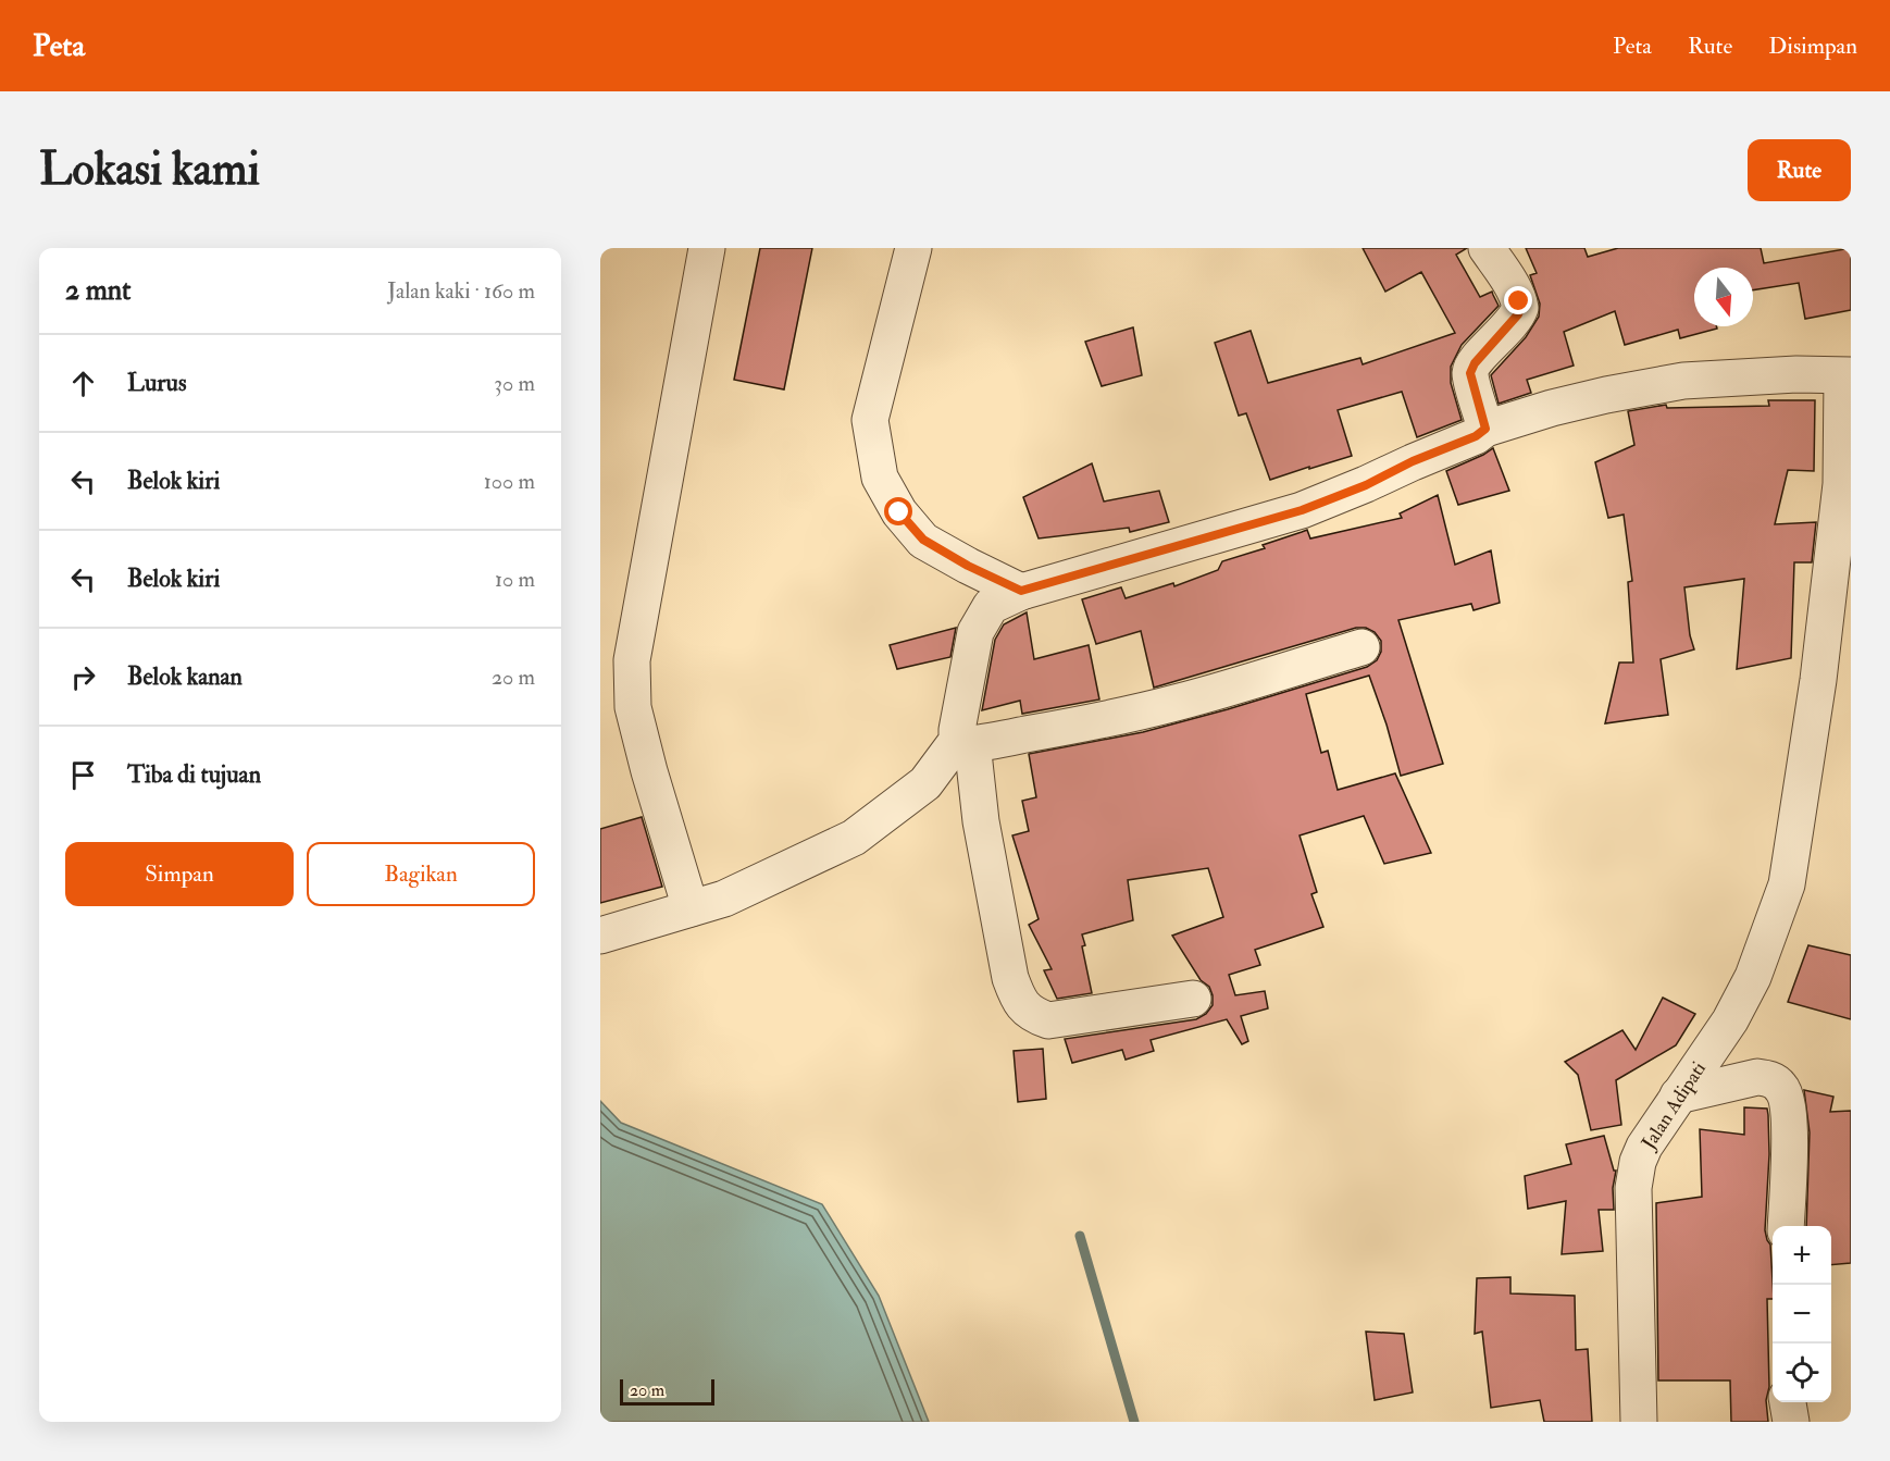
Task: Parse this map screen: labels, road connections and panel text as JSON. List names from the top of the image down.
{
  "streets": {
    "street": ["Jalan Adipati"]
  },
  "scale_bar": "20 m",
  "north": "bottom",
  "page": {
    "header": "Peta",
    "nav": ["Peta", "Rute", "Disimpan"],
    "buttons": [
      "Rute",
      ["Simpan", "Bagikan"]
    ],
    "title": "Lokasi kami",
    "heading": ["2 mnt", "Jalan kaki · 160 m"],
    "list": [
      ["Lurus", "30 m"],
      ["Belok kiri", "100 m"],
      ["Belok kiri", "10 m"],
      ["Belok kanan", "20 m"],
      "Tiba di tujuan"
    ],
    "map_buttons": ["+", "−"],
    "scale": "20 m"
  }
}
